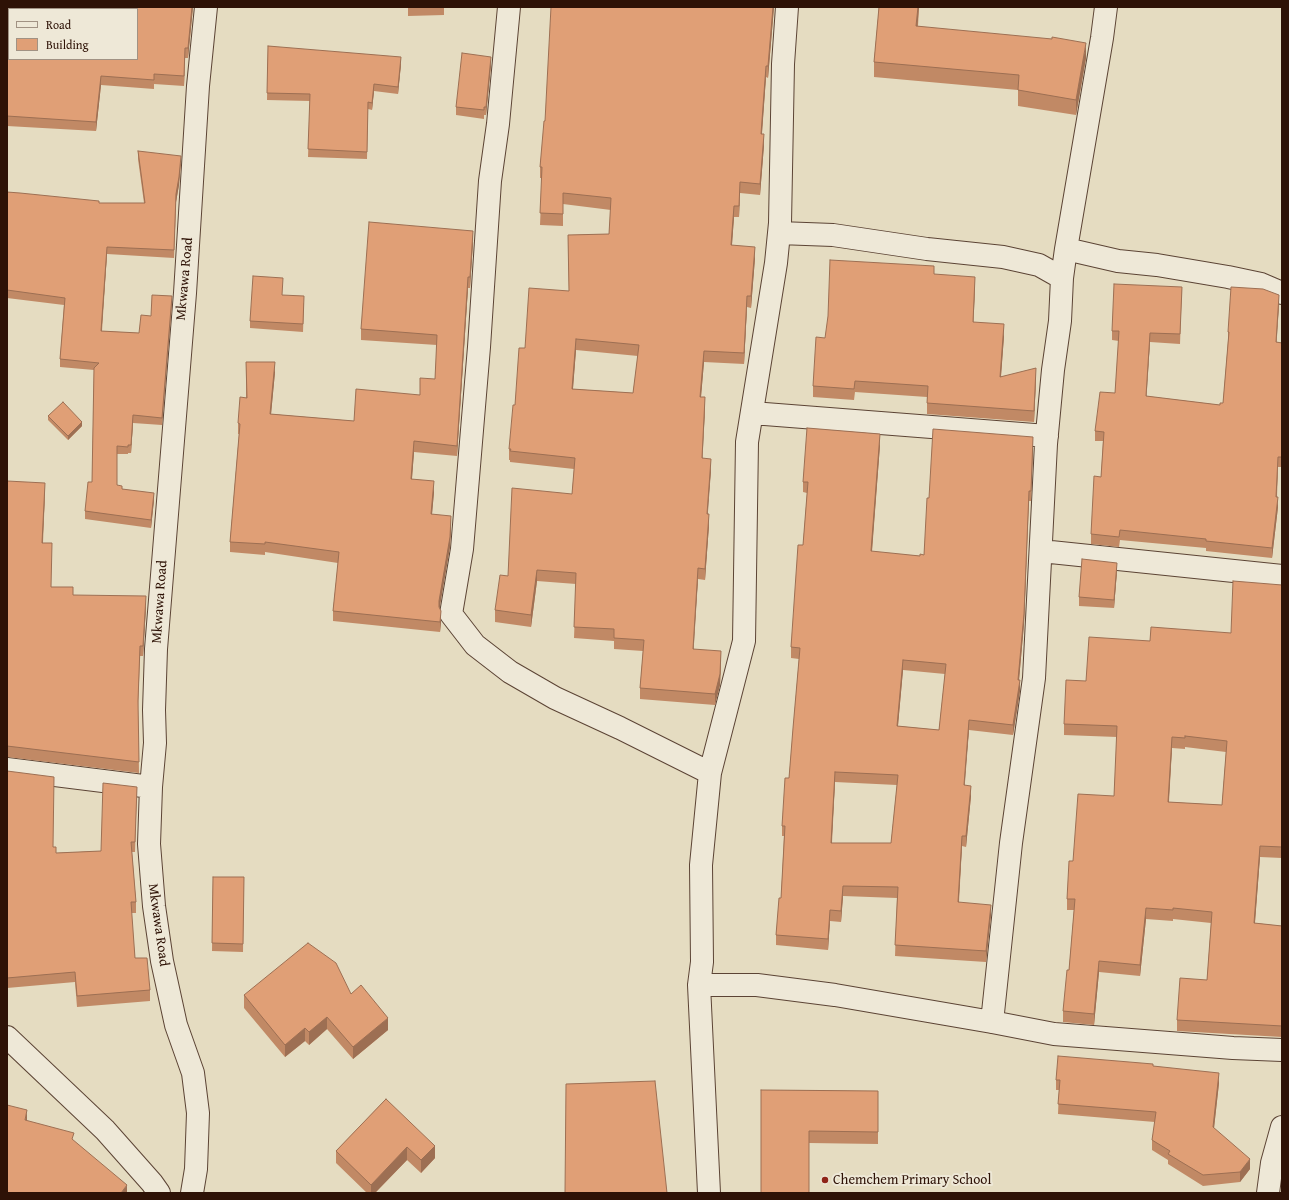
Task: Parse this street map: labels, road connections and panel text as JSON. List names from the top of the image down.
{
  "streets": {
    "street": ["Mkwawa Road"]
  },
  "places": ["Chemchem Primary School"],
  "legend": ["Road", "Building"]
}
